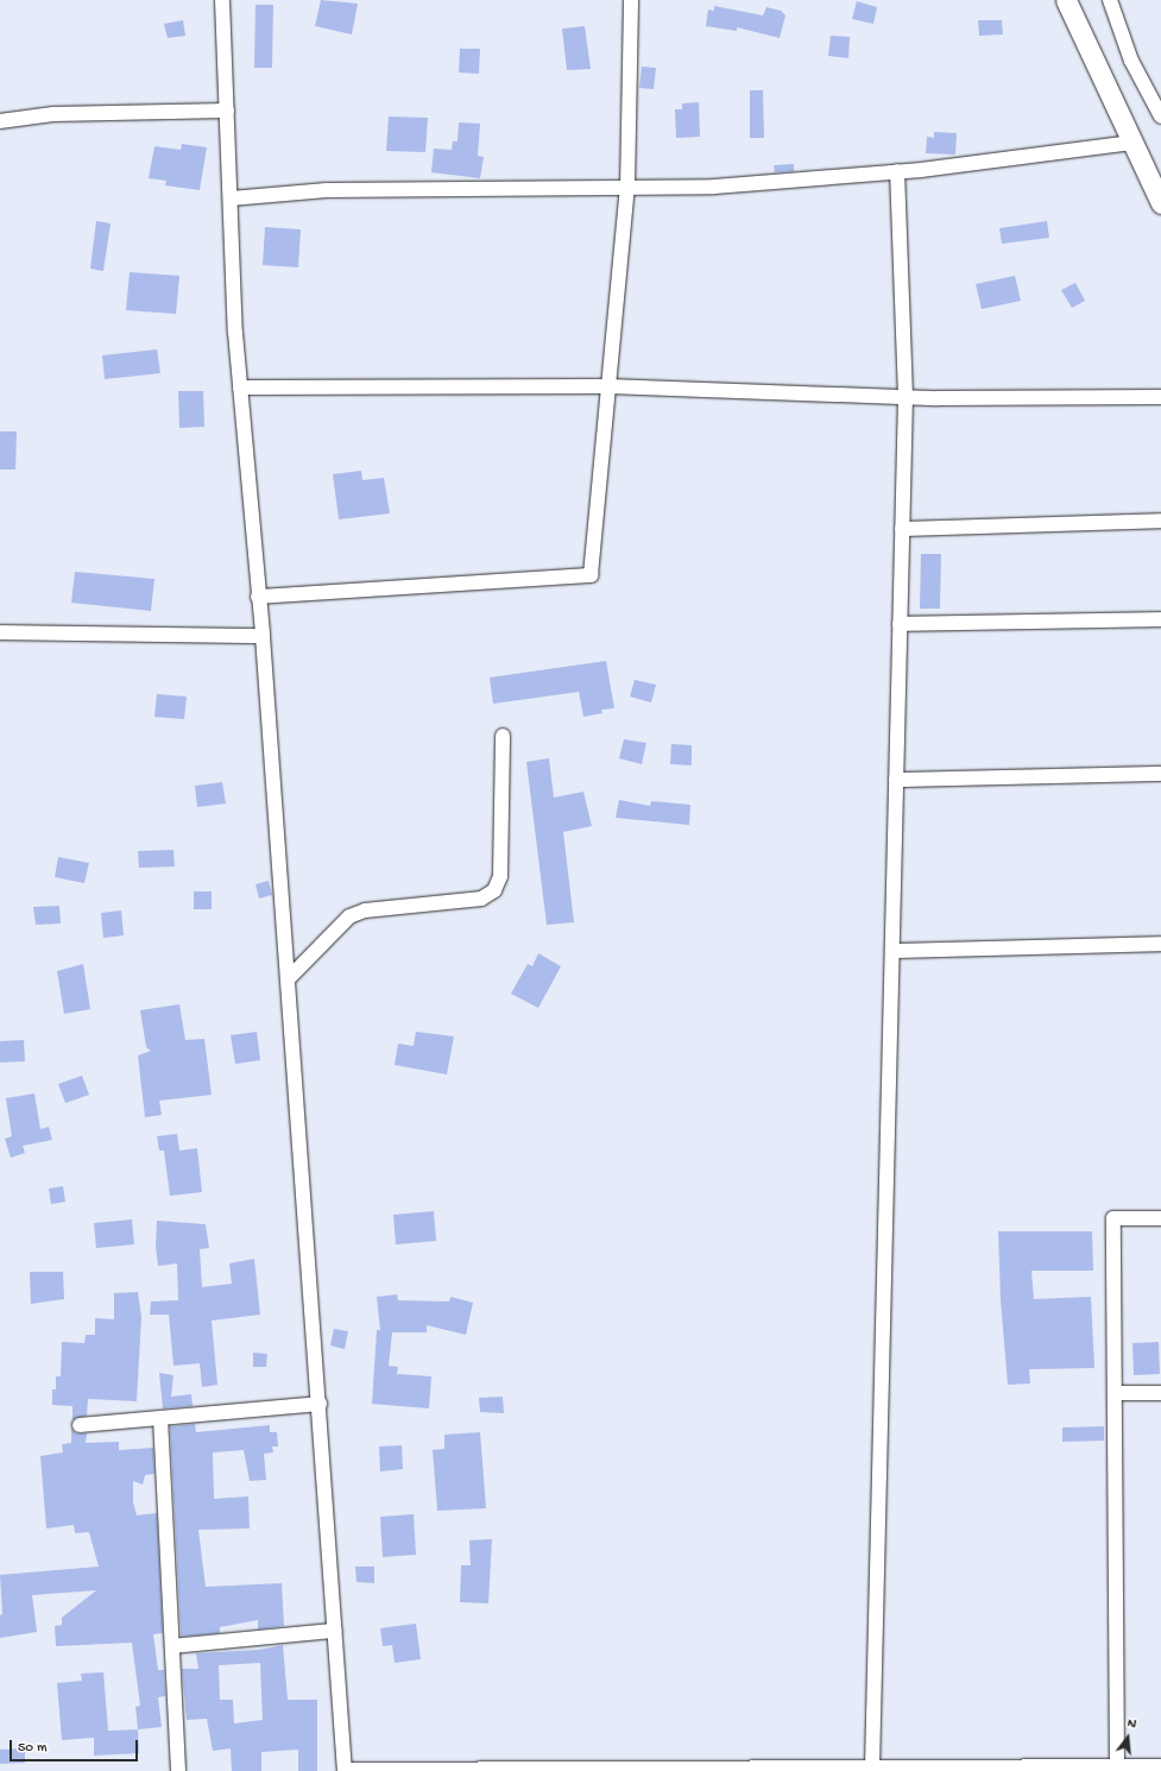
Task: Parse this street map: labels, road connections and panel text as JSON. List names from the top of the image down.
{
  "scale_bar": "50 m",
  "north": "top"
}
